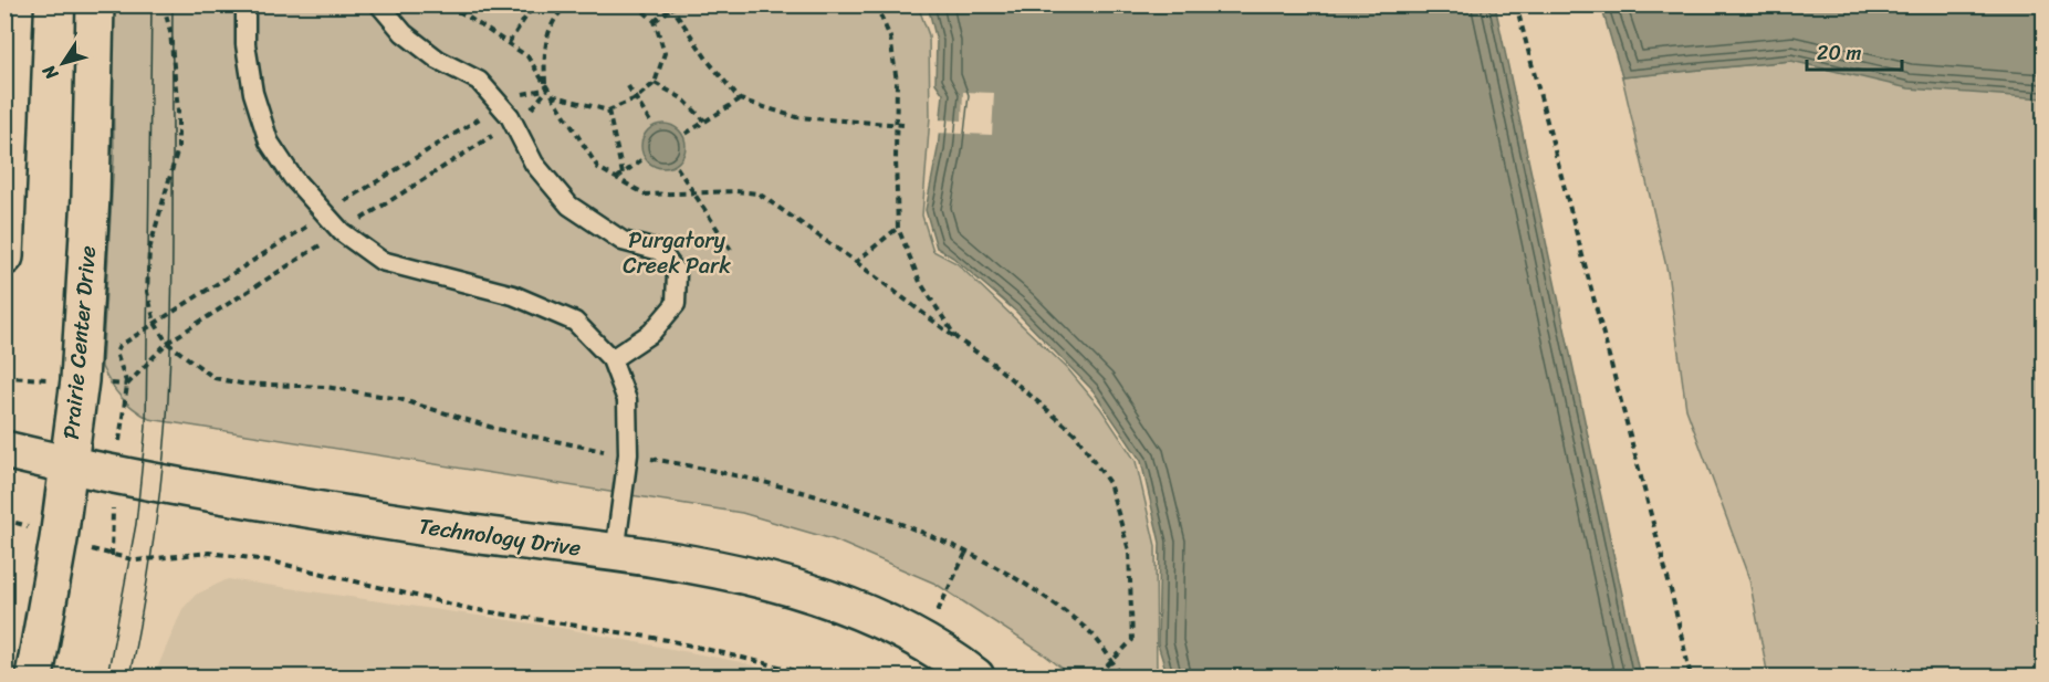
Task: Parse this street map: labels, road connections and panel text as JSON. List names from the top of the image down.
{
  "streets": {
    "street": ["Prairie Center Drive", "Technology Drive"]
  },
  "crossings": [
    ["Prairie Center Drive", "Technology Drive"]
  ],
  "parks": ["Purgatory Creek Park"],
  "scale_bar": "20 m",
  "north": "bottom left"
}
